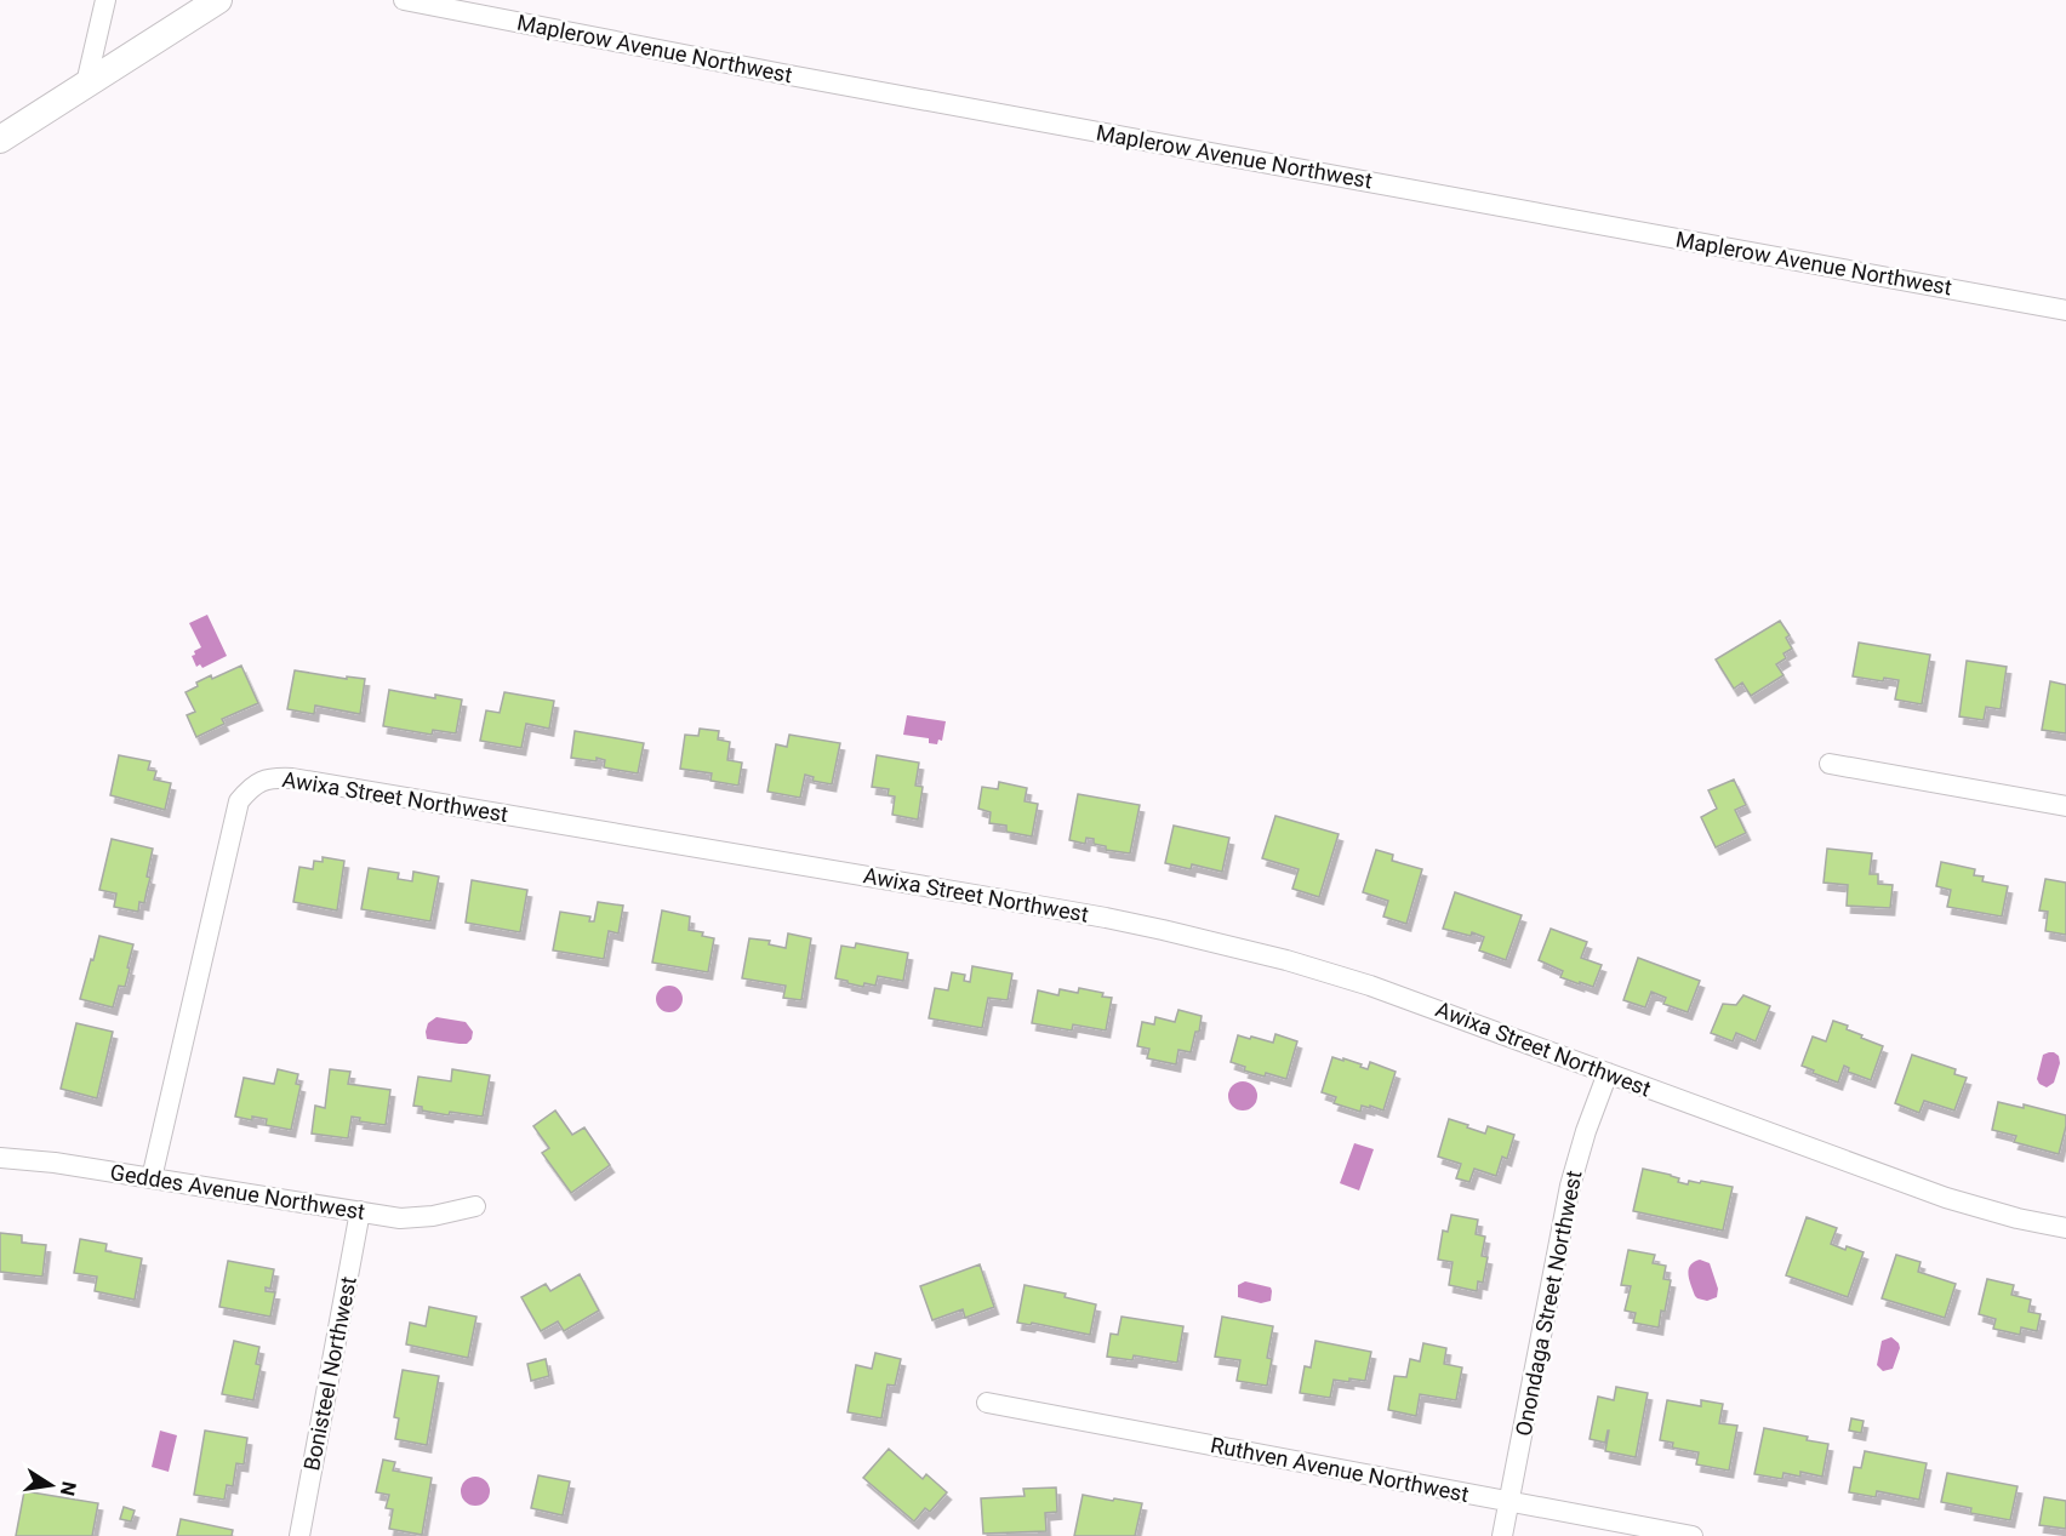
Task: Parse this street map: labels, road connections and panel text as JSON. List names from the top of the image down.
{
  "streets": {
    "street": [
      "Maplerow Avenue Northwest",
      "Awixa Street Northwest",
      "Geddes Avenue Northwest",
      "Onondaga Street Northwest",
      "Bonisteel Northwest",
      "Ruthven Avenue Northwest"
    ]
  },
  "crossings": [
    ["Awixa Street Northwest", "Geddes Avenue Northwest"],
    ["Awixa Street Northwest", "Onondaga Street Northwest"],
    ["Geddes Avenue Northwest", "Bonisteel Northwest"],
    ["Onondaga Street Northwest", "Ruthven Avenue Northwest"]
  ],
  "north": "right"
}
